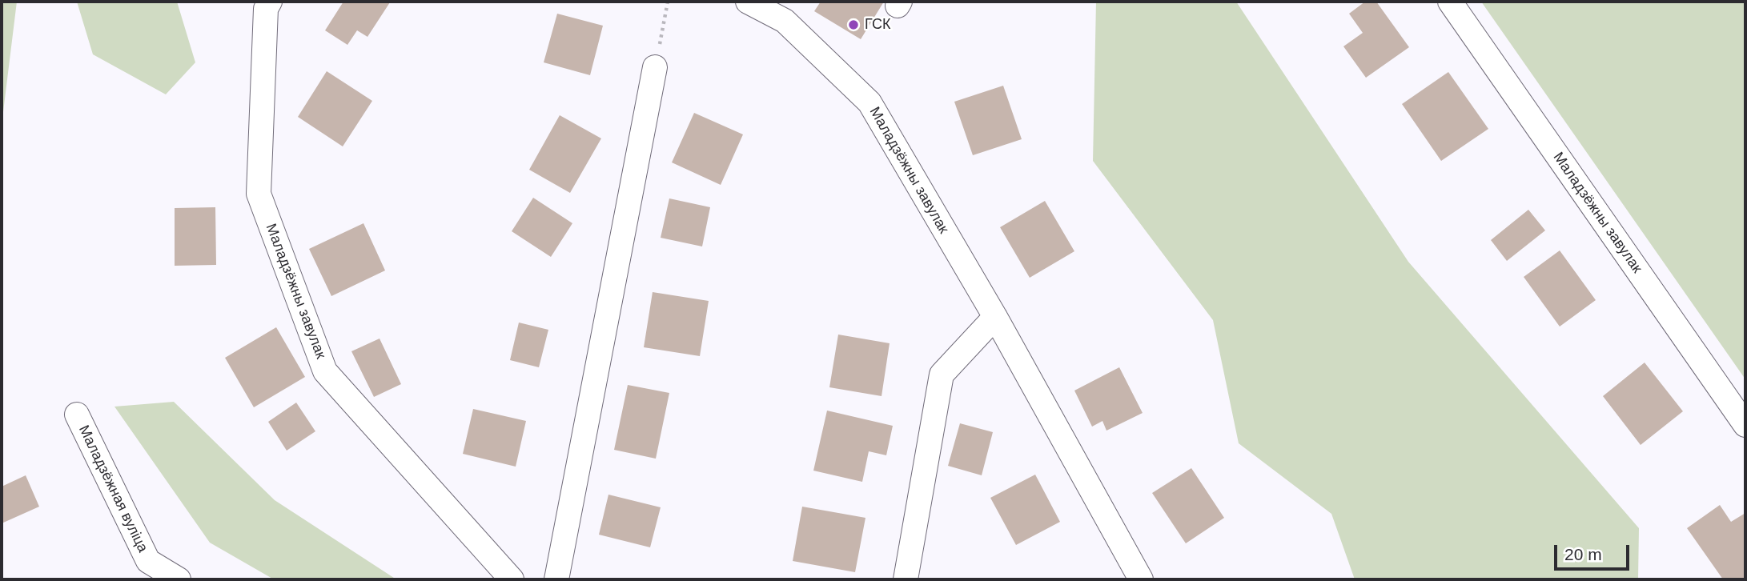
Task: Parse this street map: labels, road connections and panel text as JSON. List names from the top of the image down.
{
  "streets": {
    "street": ["Маладзёжны завулак", "Маладзёжная вуліца"]
  },
  "places": ["ГСК"],
  "scale_bar": "20 m"
}
